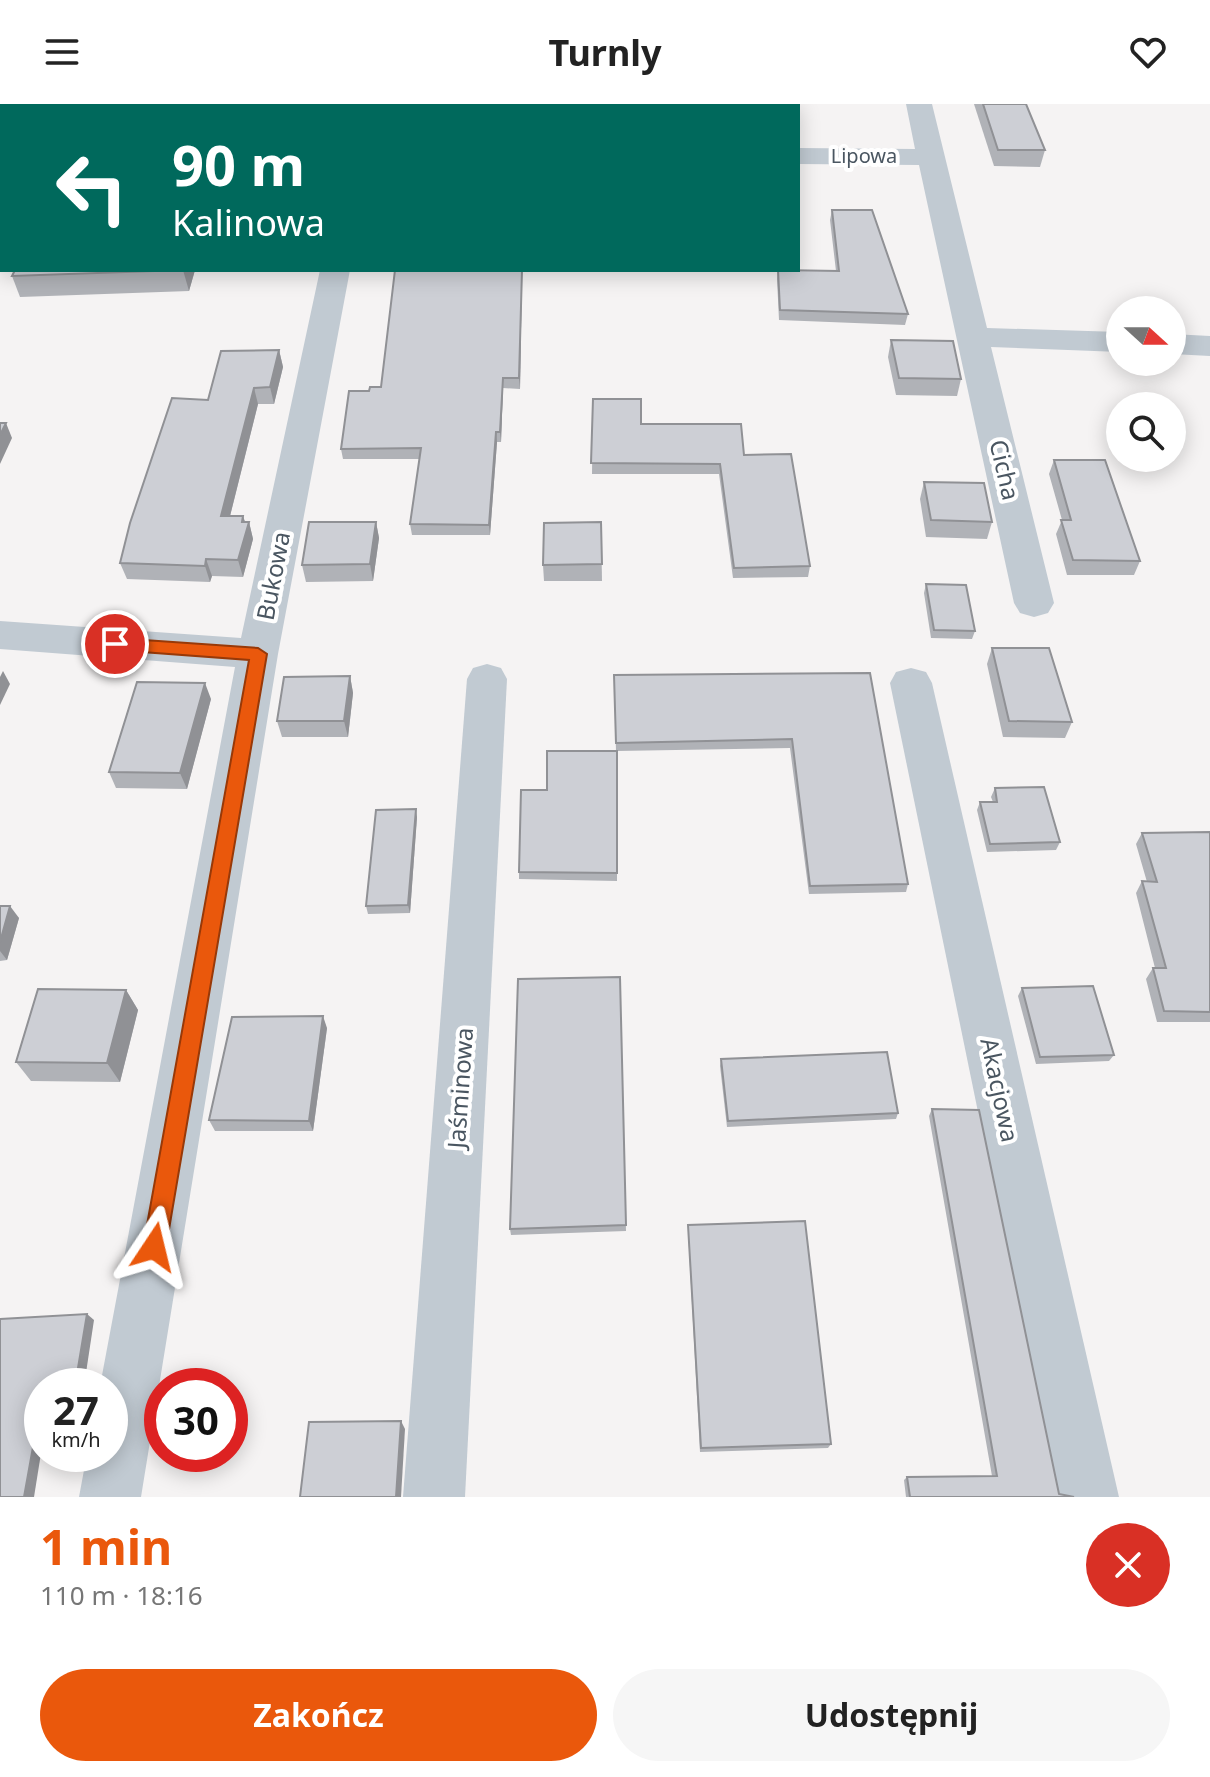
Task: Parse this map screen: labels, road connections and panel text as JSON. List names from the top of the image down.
{
  "streets": {
    "street": [
      "Lipowa",
      "Cicha",
      "Bukowa",
      "Jaśminowa",
      "Akacjowa"
    ]
  },
  "crossings": [
    ["Lipowa", "Cicha"]
  ],
  "north": "right",
  "page": {
    "header": "Turnly",
    "turn": ["90 m", "Kalinowa"],
    "speed": "27 km/h",
    "limit": "30",
    "heading": ["1 min", "110 m · 18:16"],
    "buttons": ["Zakończ", "Udostępnij"]
  }
}
